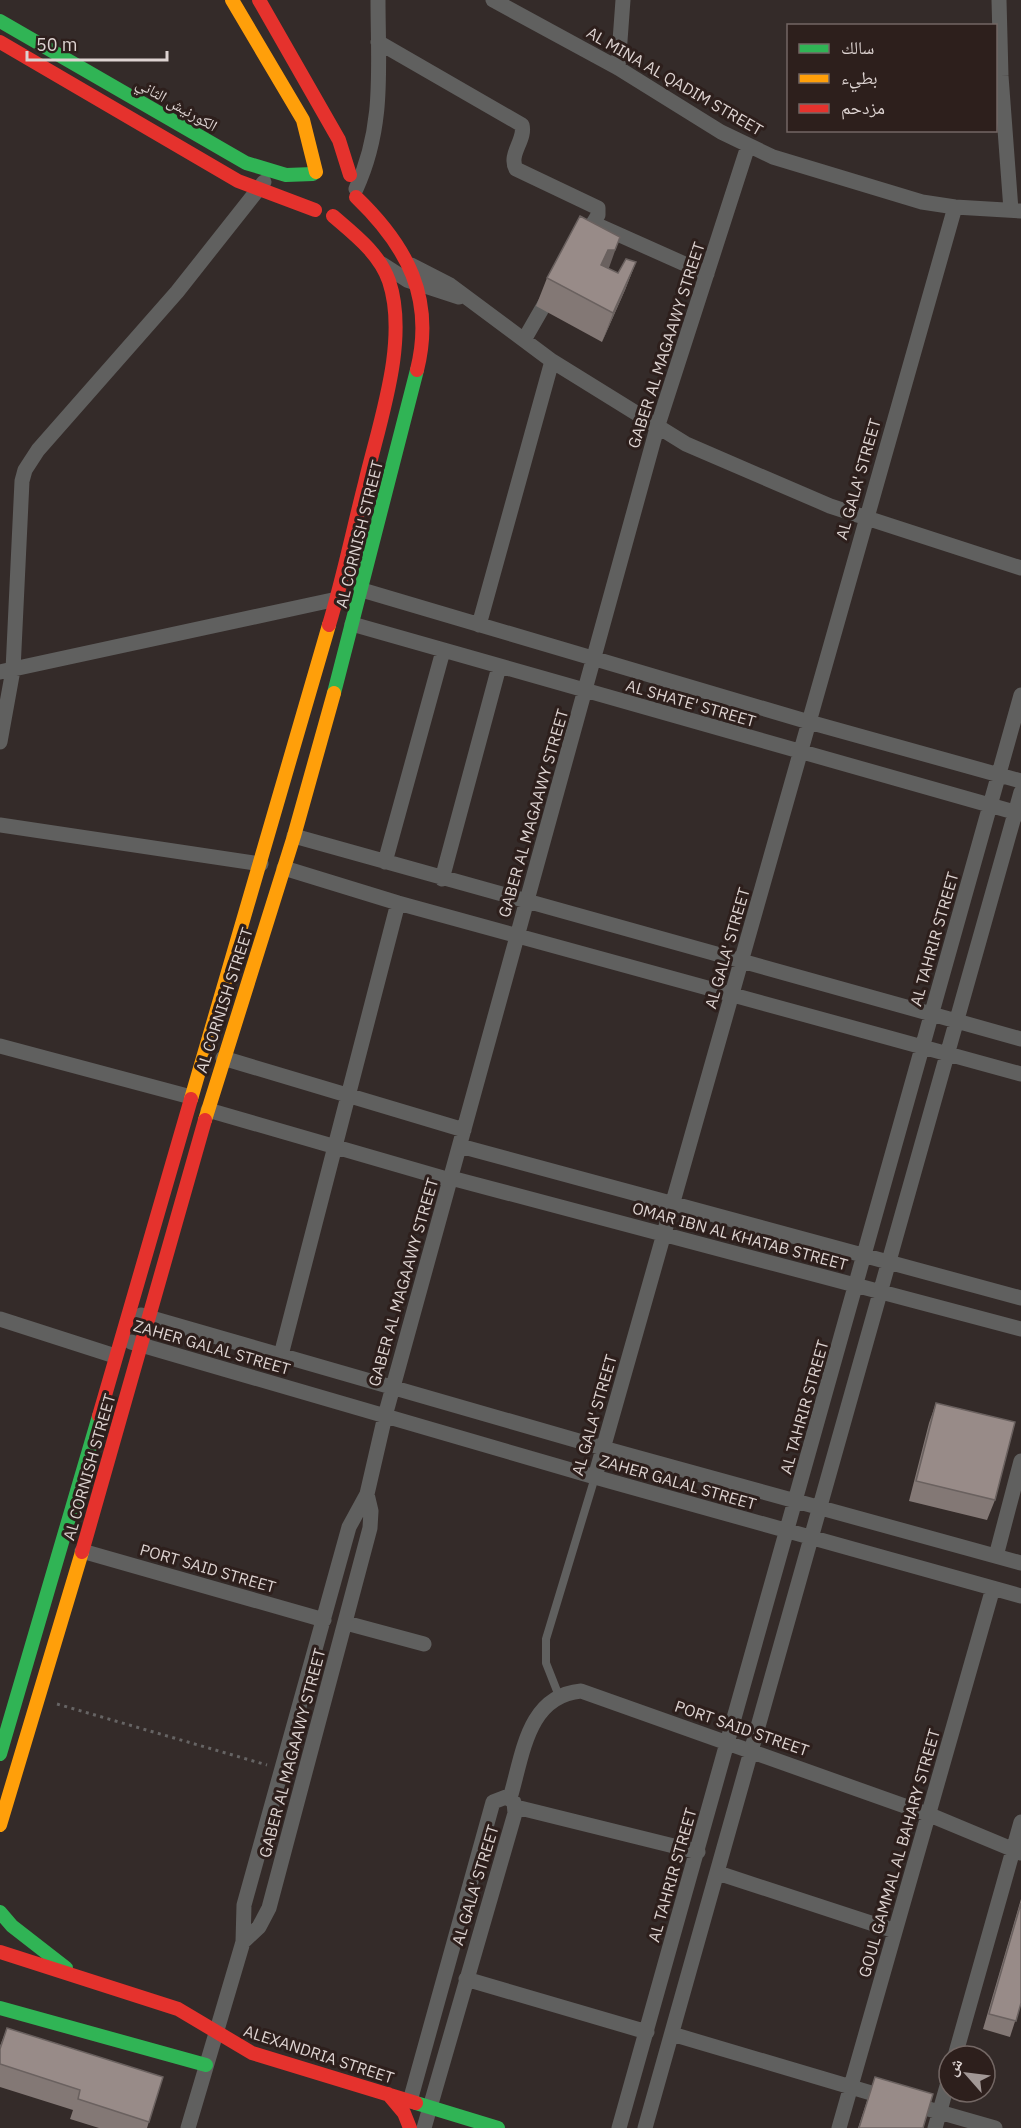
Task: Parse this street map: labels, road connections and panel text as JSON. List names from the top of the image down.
{
  "streets": {
    "street": [
      "AL MINA AL QADIM STREET",
      "الكورنيش الثاني",
      "GABER AL MAGAAWY STREET",
      "AL GALA' STREET",
      "AL CORNISH STREET",
      "AL SHATE' STREET",
      "AL TAHRIR STREET",
      "OMAR IBN AL KHATAB STREET",
      "ZAHER GALAL STREET",
      "PORT SAID STREET",
      "GOUL GAMMAL AL BAHARY STREET",
      "ALEXANDRIA STREET"
    ]
  },
  "crossings": [
    ["AL MINA AL QADIM STREET", "GABER AL MAGAAWY STREET"],
    ["AL MINA AL QADIM STREET", "AL GALA' STREET"],
    ["الكورنيش الثاني", "AL CORNISH STREET"],
    ["GABER AL MAGAAWY STREET", "AL SHATE' STREET"],
    ["GABER AL MAGAAWY STREET", "OMAR IBN AL KHATAB STREET"],
    ["GABER AL MAGAAWY STREET", "ZAHER GALAL STREET"],
    ["GABER AL MAGAAWY STREET", "PORT SAID STREET"],
    ["GABER AL MAGAAWY STREET", "ALEXANDRIA STREET"],
    ["AL GALA' STREET", "AL SHATE' STREET"],
    ["AL GALA' STREET", "OMAR IBN AL KHATAB STREET"],
    ["AL GALA' STREET", "ZAHER GALAL STREET"],
    ["AL GALA' STREET", "PORT SAID STREET"],
    ["AL GALA' STREET", "ALEXANDRIA STREET"],
    ["AL CORNISH STREET", "AL SHATE' STREET"],
    ["AL CORNISH STREET", "OMAR IBN AL KHATAB STREET"],
    ["AL CORNISH STREET", "ZAHER GALAL STREET"],
    ["AL CORNISH STREET", "PORT SAID STREET"],
    ["AL SHATE' STREET", "AL TAHRIR STREET"],
    ["AL TAHRIR STREET", "OMAR IBN AL KHATAB STREET"],
    ["AL TAHRIR STREET", "ZAHER GALAL STREET"],
    ["AL TAHRIR STREET", "PORT SAID STREET"],
    ["ZAHER GALAL STREET", "GOUL GAMMAL AL BAHARY STREET"],
    ["PORT SAID STREET", "GOUL GAMMAL AL BAHARY STREET"]
  ],
  "legend": ["سالك", "بطيء", "مزدحم"],
  "scale_bar": "50 m",
  "north": "top left"
}
